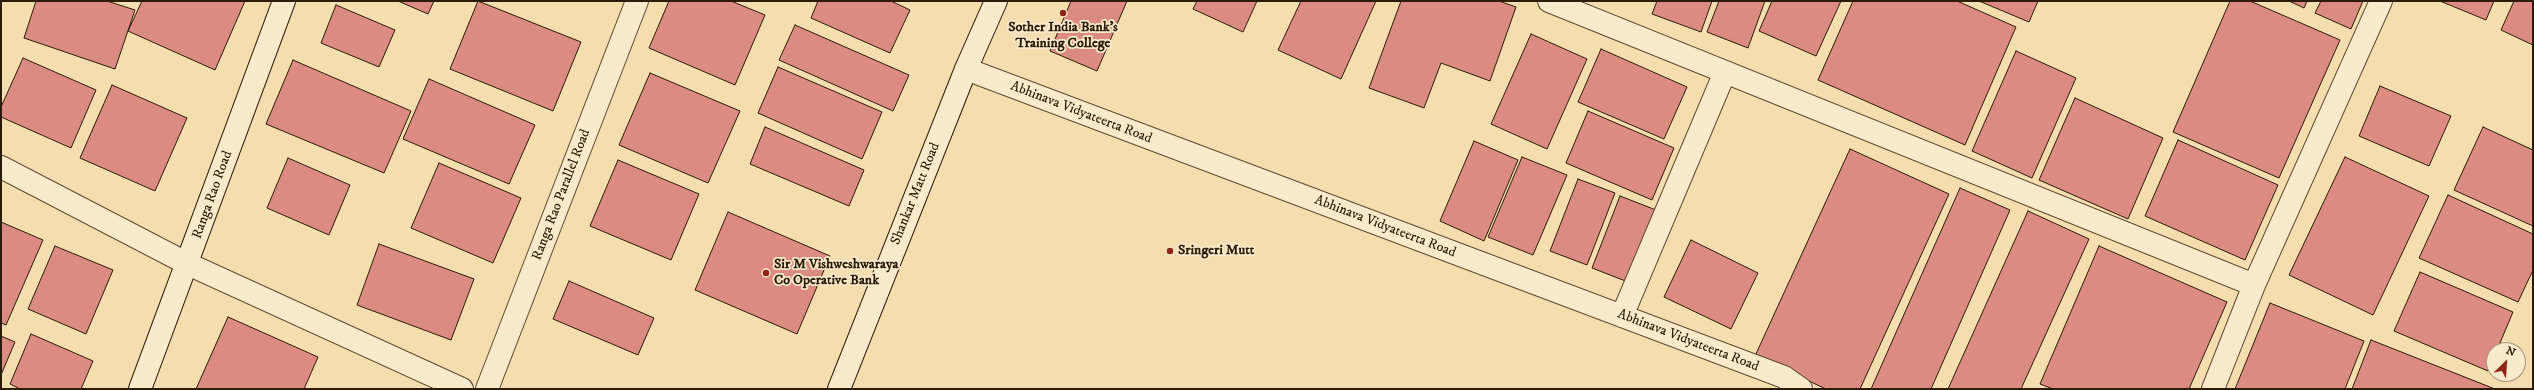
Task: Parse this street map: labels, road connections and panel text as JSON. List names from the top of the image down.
{
  "streets": {
    "street": [
      "Abhinava Vidyateerta Road",
      "Shankar Matt Road",
      "Ranga Rao Road",
      "Ranga Rao Parallel Road"
    ]
  },
  "crossings": [
    ["Abhinava Vidyateerta Road", "Shankar Matt Road"]
  ],
  "places": ["Sother India Bank's Training College", "Sringeri Mutt", "Sir M Vishweshwaraya Co Operative Bank"],
  "north": "top right"
}
